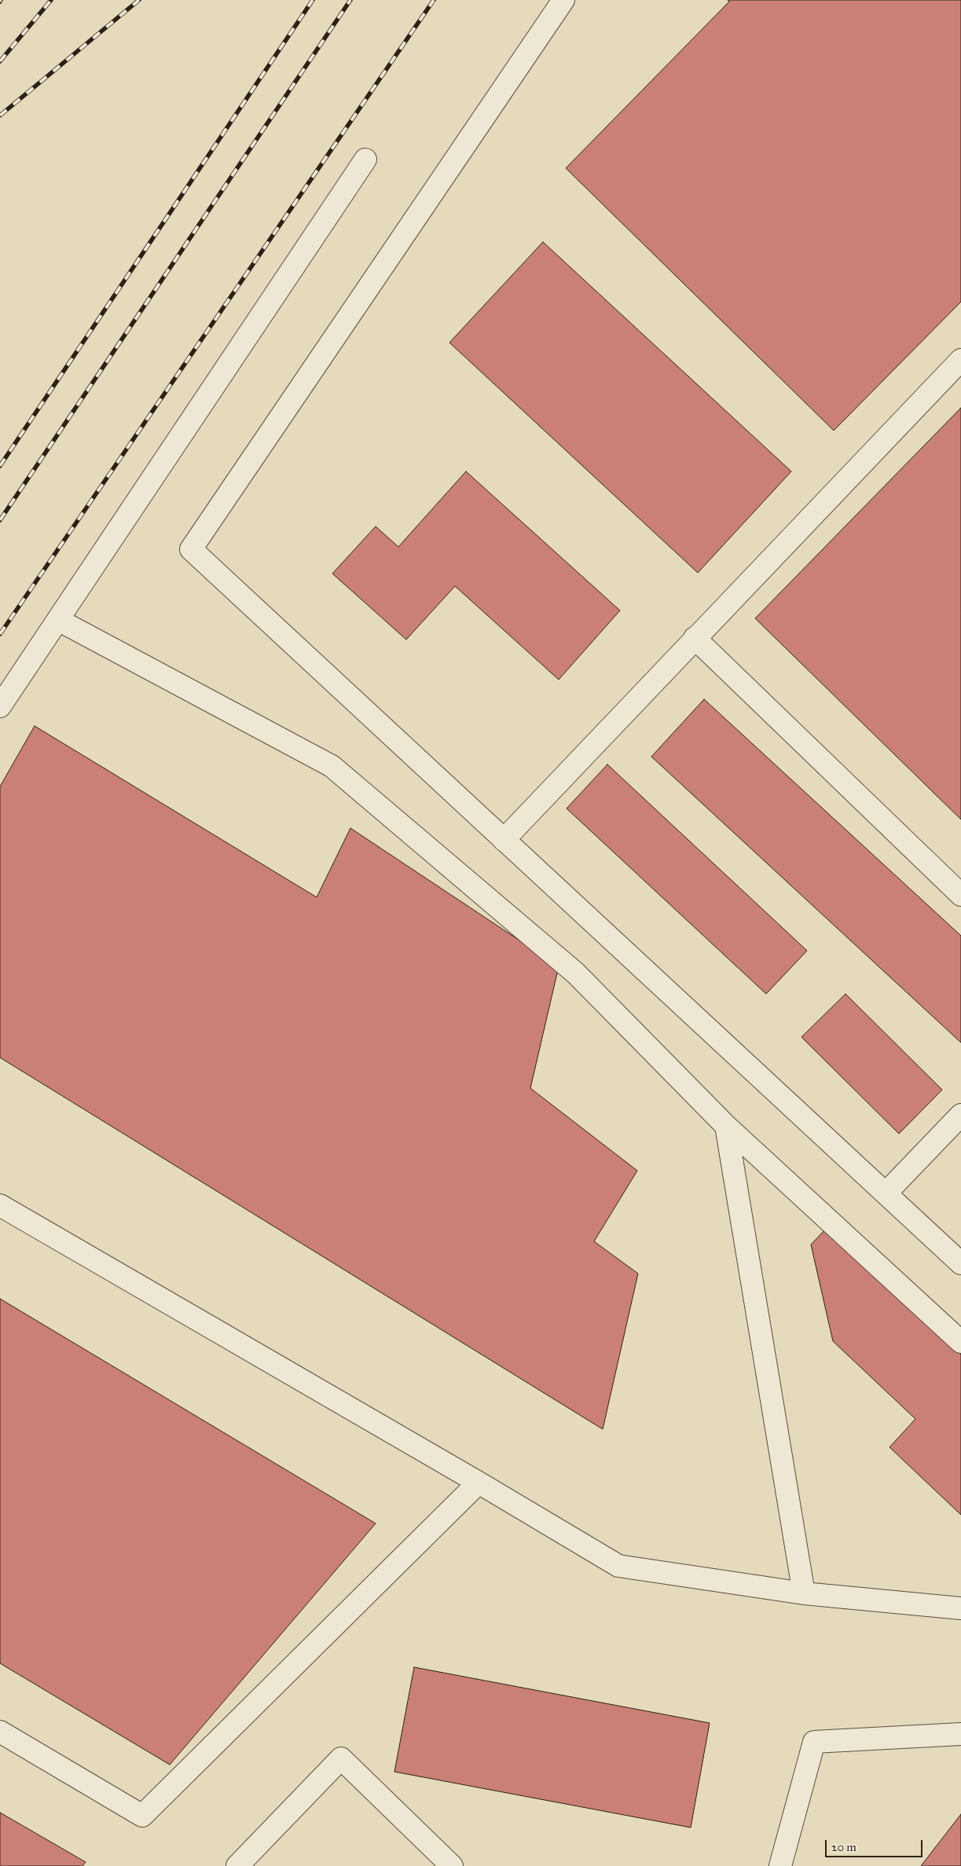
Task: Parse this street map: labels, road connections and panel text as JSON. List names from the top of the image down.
{
  "scale_bar": "20 m"
}
